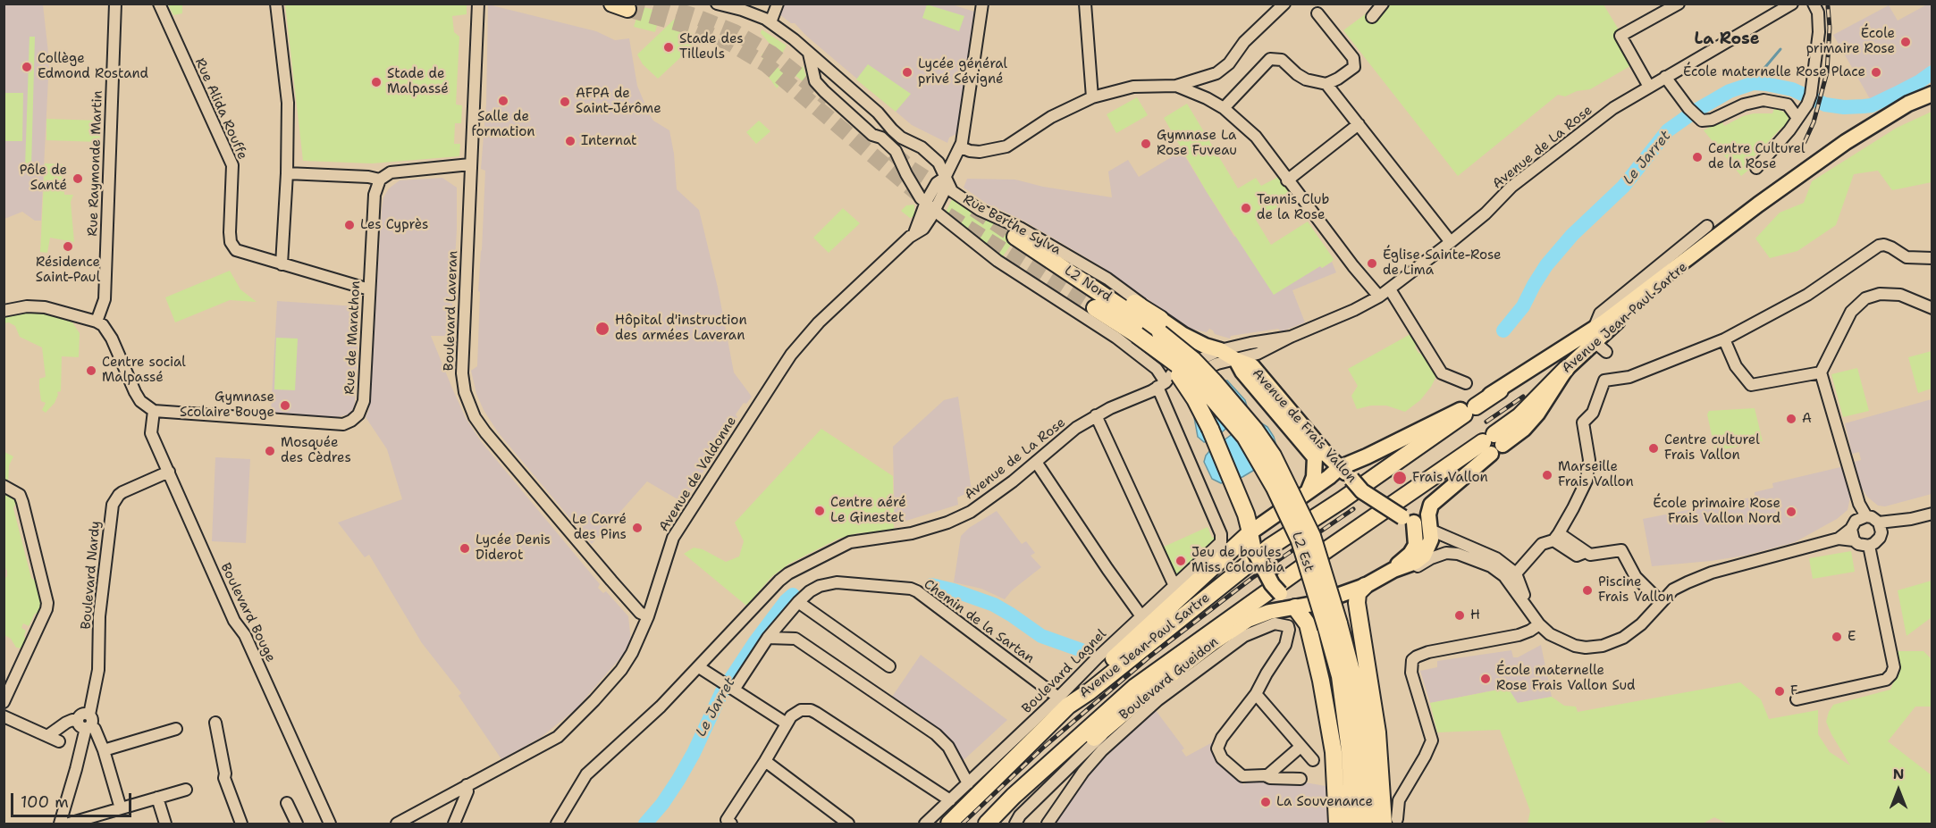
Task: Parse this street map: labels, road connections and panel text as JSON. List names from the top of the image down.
{
  "streets": {
    "highway": ["L2 Nord", "Avenue Jean-Paul Sartre", "L2 Est"],
    "main road": ["Rue Berthe Sylva", "Avenue de Frais Vallon", "Boulevard Gueidon"],
    "street": [
      "Rue Alida Rouffe",
      "Avenue de La Rose",
      "Rue Raymonde Martin",
      "Boulevard Laveran",
      "Rue de Marathon",
      "Avenue de Valdonne",
      "Boulevard Nardy",
      "Boulevard Bouge",
      "Chemin de la Sartan",
      "Boulevard Lagnel"
    ]
  },
  "crossings": [
    ["Rue Alida Rouffe", "Rue de Marathon"],
    ["Avenue de La Rose", "Rue Berthe Sylva"],
    ["Avenue de La Rose", "Avenue de Frais Vallon"],
    ["Rue Berthe Sylva", "L2 Nord"],
    ["Rue Berthe Sylva", "Avenue de Frais Vallon"],
    ["Rue Berthe Sylva", "Avenue de Valdonne"],
    ["Rue Berthe Sylva", "L2 Est"],
    ["Rue Berthe Sylva", "Boulevard Lagnel"],
    ["L2 Nord", "L2 Est"],
    ["Boulevard Laveran", "Avenue de Valdonne"],
    ["Avenue Jean-Paul Sartre", "Chemin de la Sartan"],
    ["Avenue Jean-Paul Sartre", "Boulevard Lagnel"],
    ["Rue de Marathon", "Boulevard Bouge"],
    ["Avenue de Frais Vallon", "Boulevard Gueidon"],
    ["Boulevard Nardy", "Boulevard Bouge"],
    ["Chemin de la Sartan", "Boulevard Lagnel"]
  ],
  "districts": ["La Rose"],
  "water": ["Le Jarret"],
  "places": [
    "École primaire Rose",
    "Stade des Tilleuls",
    "Collège Edmond Rostand",
    "Lycée général privé Sévigné",
    "École maternelle Rose Place",
    "Stade de Malpassé",
    "Salle de formation",
    "AFPA de Saint-Jérôme",
    "Internat",
    "Gymnase La Rose Fuveau",
    "Centre Culturel de la Rose",
    "Pôle de Santé",
    "Tennis Club de la Rose",
    "Les Cyprès",
    "Résidence Saint-Paul",
    "Église Sainte-Rose de Lima",
    "Hôpital d'instruction des armées Laveran",
    "Centre social Malpassé",
    "Gymnase Scolaire Bouge",
    "A",
    "Centre culturel Frais Vallon",
    "Mosquée des Cèdres",
    "Marseille Frais Vallon",
    "Frais Vallon",
    "Centre aéré Le Ginestet",
    "École primaire Rose Frais Vallon Nord",
    "Le Carré des Pins",
    "Lycée Denis Diderot",
    "Jeu de boules Miss Colombia",
    "Piscine Frais Vallon",
    "H",
    "E",
    "École maternelle Rose Frais Vallon Sud",
    "F",
    "La Souvenance"
  ],
  "scale_bar": "100 m",
  "north": "top"
}
